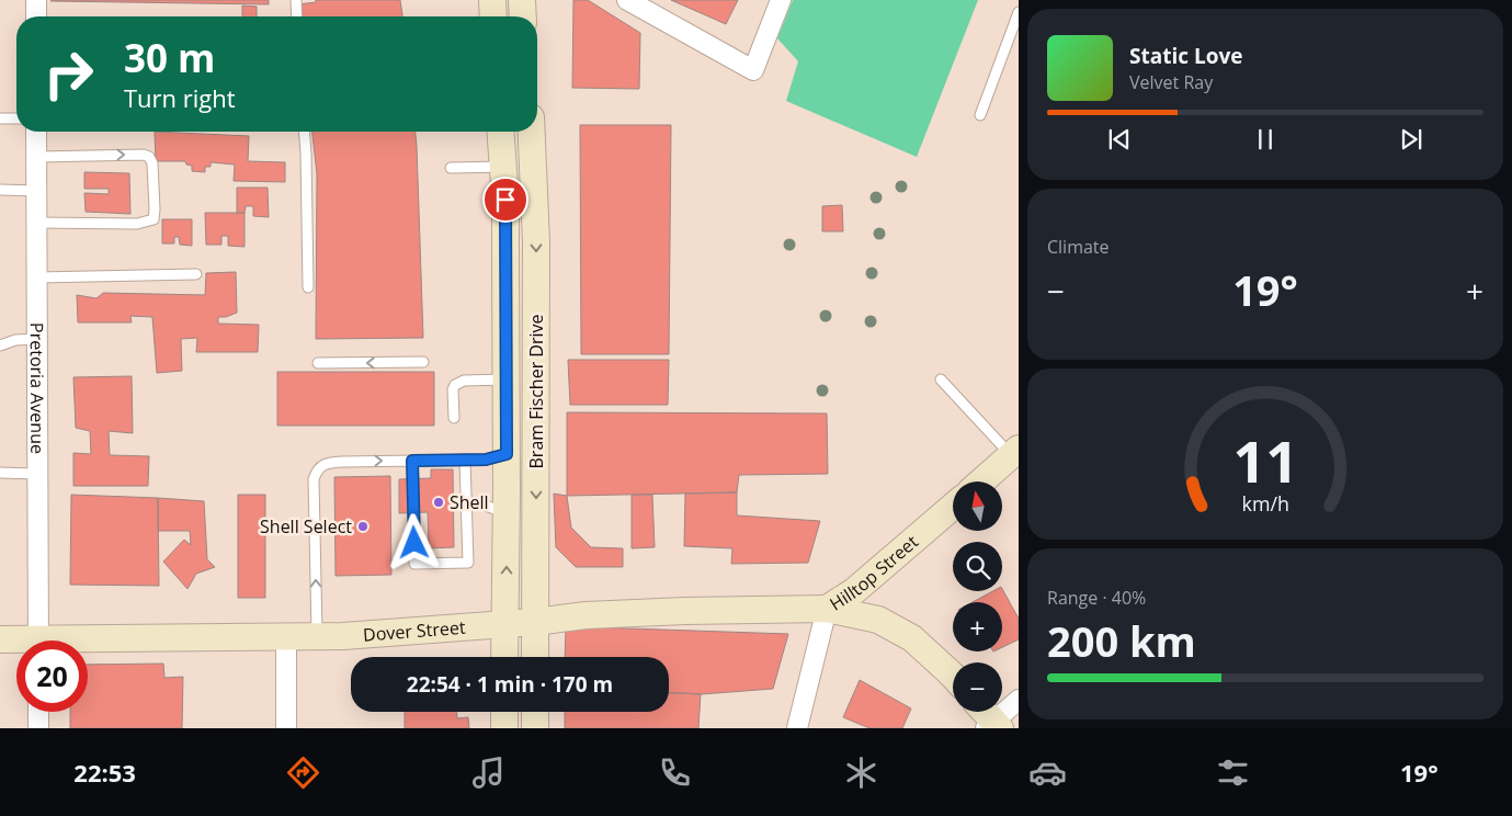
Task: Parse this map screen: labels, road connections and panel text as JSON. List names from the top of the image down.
{
  "streets": {
    "street": [
      "Pretoria Avenue",
      "Bram Fischer Drive",
      "Hilltop Street",
      "Dover Street"
    ]
  },
  "crossings": [
    ["Bram Fischer Drive", "Dover Street"],
    ["Hilltop Street", "Dover Street"]
  ],
  "places": ["Shell", "Shell Select"],
  "north": "top",
  "page": {
    "turn": ["30 m", "Turn right"],
    "song": ["Static Love", "Velvet Ray"],
    "tile": [
      "Climate",
      ["Range · 40%", "200 km"]
    ],
    "heat": ["−", "19°", "+"],
    "map_buttons": ["+", "−"],
    "limit": "20",
    "trip": "22:54 · 1 min · 170 m",
    "tabs": ["22:53", "19°"],
    "gauge": ["11", "km/h"]
  }
}
